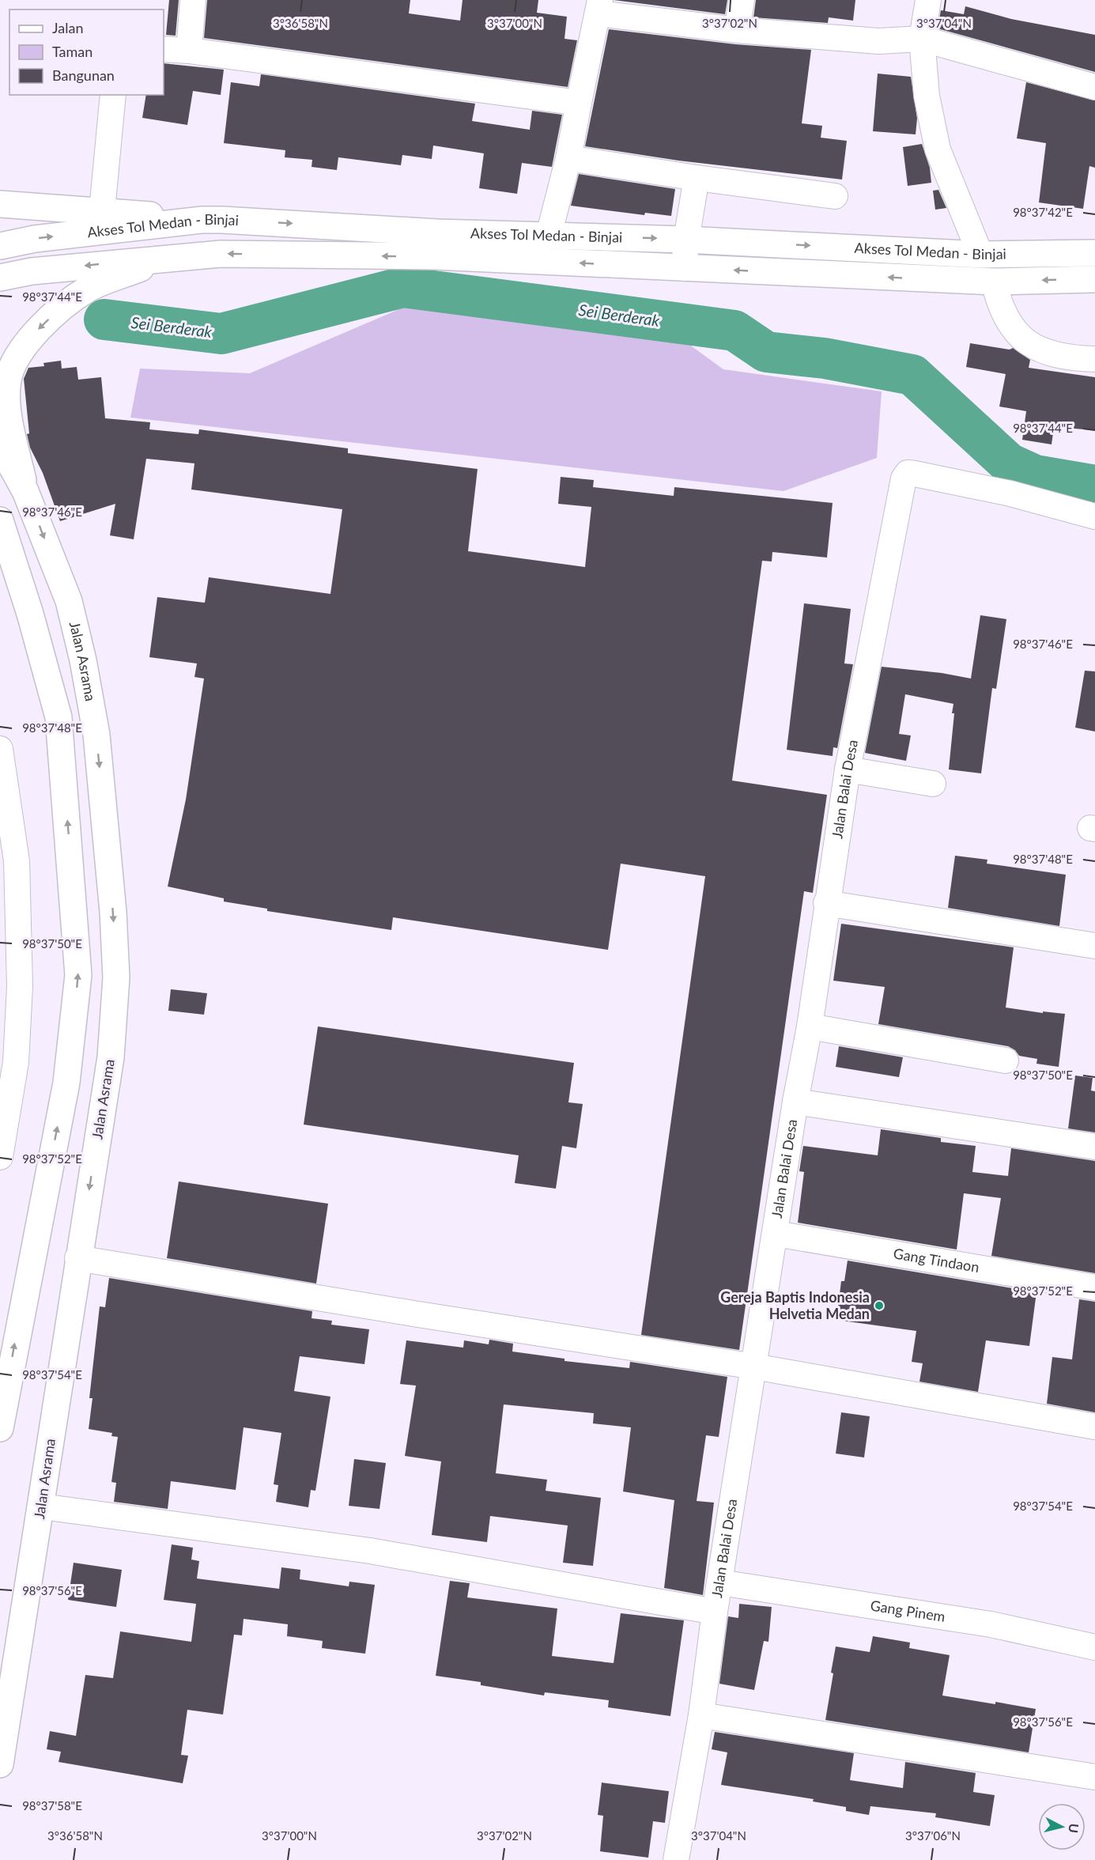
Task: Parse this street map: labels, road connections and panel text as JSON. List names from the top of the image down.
{
  "streets": {
    "main road": ["Akses Tol Medan - Binjai", "Jalan Asrama"],
    "street": ["Jalan Balai Desa", "Gang Tindaon", "Gang Pinem"]
  },
  "crossings": [
    ["Jalan Balai Desa", "Gang Tindaon"],
    ["Jalan Balai Desa", "Gang Pinem"]
  ],
  "water": ["Sei Berderak"],
  "places": ["Gereja Baptis Indonesia Helvetia Medan"],
  "legend": ["Jalan", "Taman", "Bangunan"],
  "north": "right",
  "coordinates": [
    "3°36'58\"N",
    "3°37'00\"N",
    "3°37'02\"N",
    "3°37'04\"N",
    "98°37'42\"E",
    "98°37'44\"E",
    "98°37'46\"E",
    "98°37'48\"E",
    "98°37'50\"E",
    "98°37'52\"E",
    "98°37'54\"E",
    "98°37'56\"E",
    "98°37'58\"E",
    "3°37'06\"N"
  ]
}
